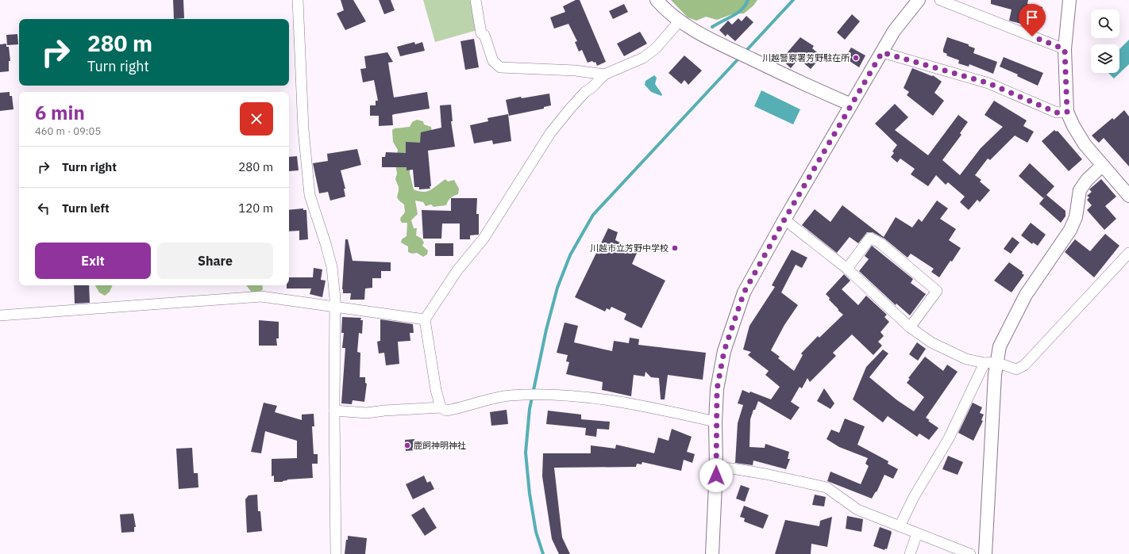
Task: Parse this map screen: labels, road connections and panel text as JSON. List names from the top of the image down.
{
  "places": ["川越警察署芳野駐在所", "川越市立芳野中学校", "鹿飼神明神社"],
  "page": {
    "turn": ["280 m", "Turn right"],
    "heading": ["6 min", "460 m · 09:05"],
    "list": [
      {
        "name": "Turn right",
        "value": "280 m"
      },
      {
        "name": "Turn left",
        "value": "120 m"
      }
    ],
    "buttons": ["Exit", "Share"]
  }
}
